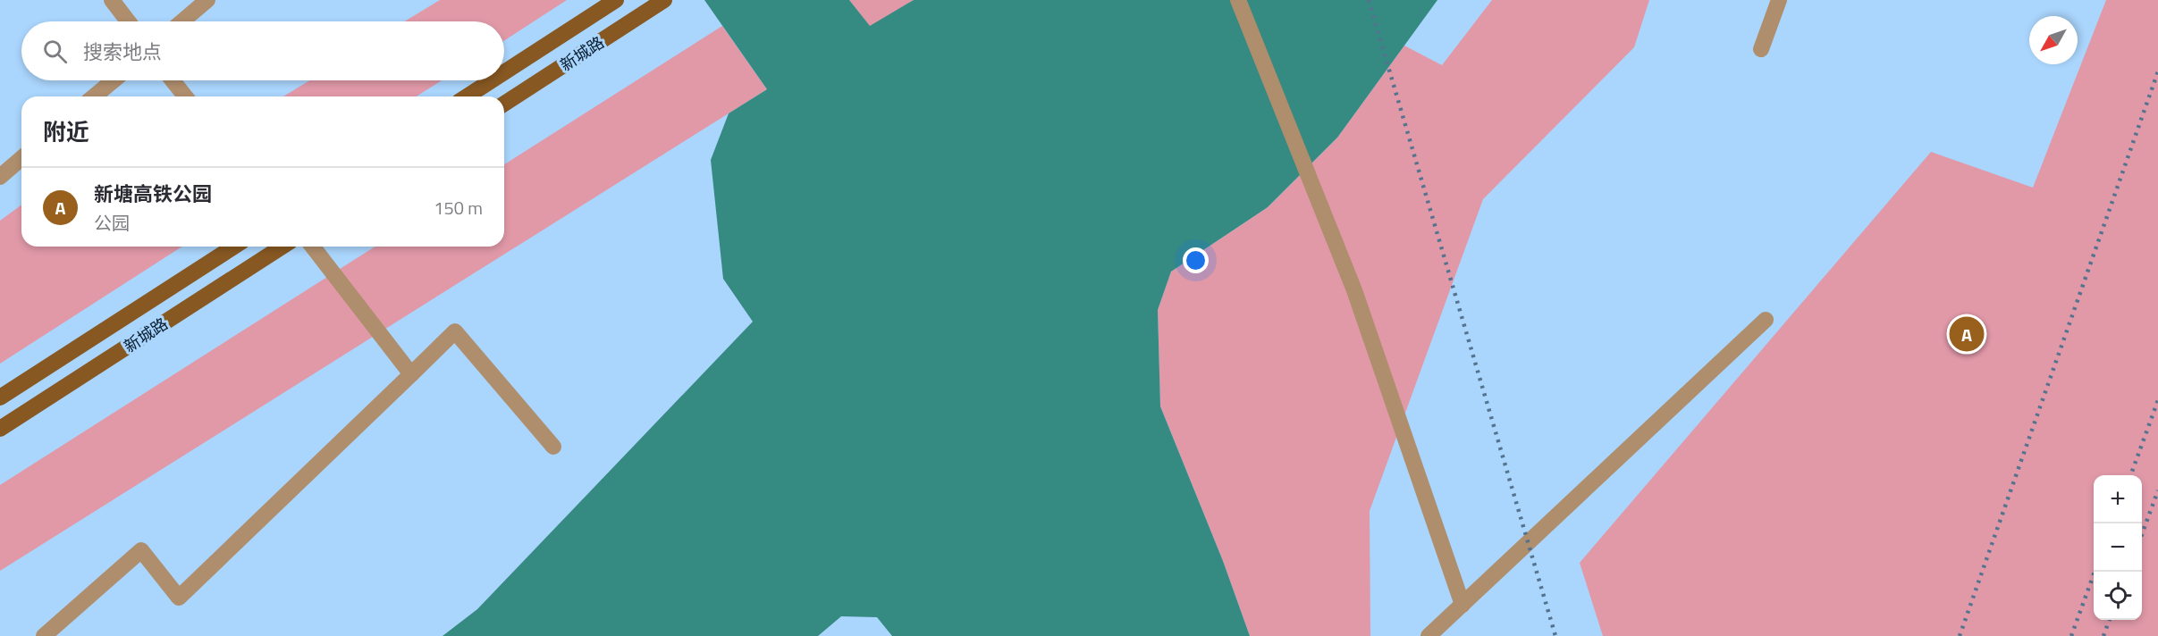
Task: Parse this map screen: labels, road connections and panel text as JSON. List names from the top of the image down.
{
  "streets": {
    "main road": ["新城路"]
  },
  "north": "bottom left",
  "page": {
    "search": "搜索地点",
    "heading": "附近",
    "list": [
      {
        "mark": "A",
        "name": "新塘高铁公园",
        "note": "公园",
        "value": "150 m"
      }
    ],
    "pins": "A",
    "map_buttons": ["+", "−"]
  }
}
